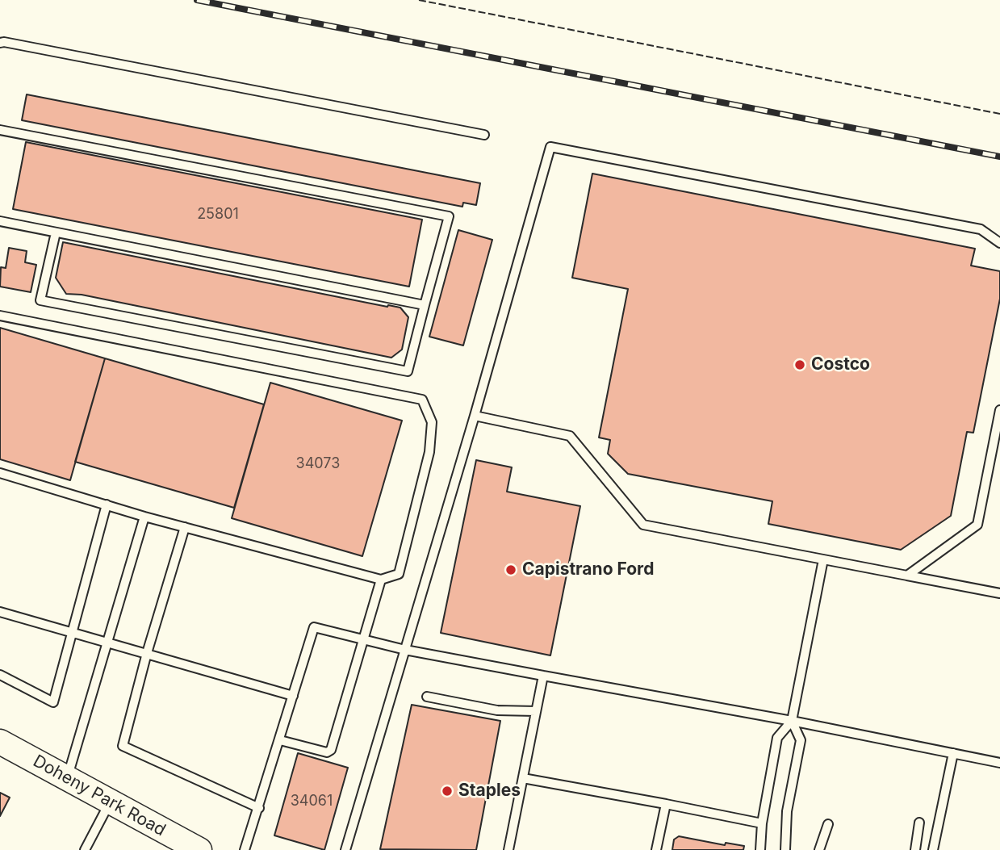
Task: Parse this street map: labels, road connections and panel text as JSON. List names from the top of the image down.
{
  "streets": {
    "main road": ["Doheny Park Road"]
  },
  "places": ["Costco", "Capistrano Ford", "Staples"],
  "house_numbers": ["25801", "34073", "34061"]
}
